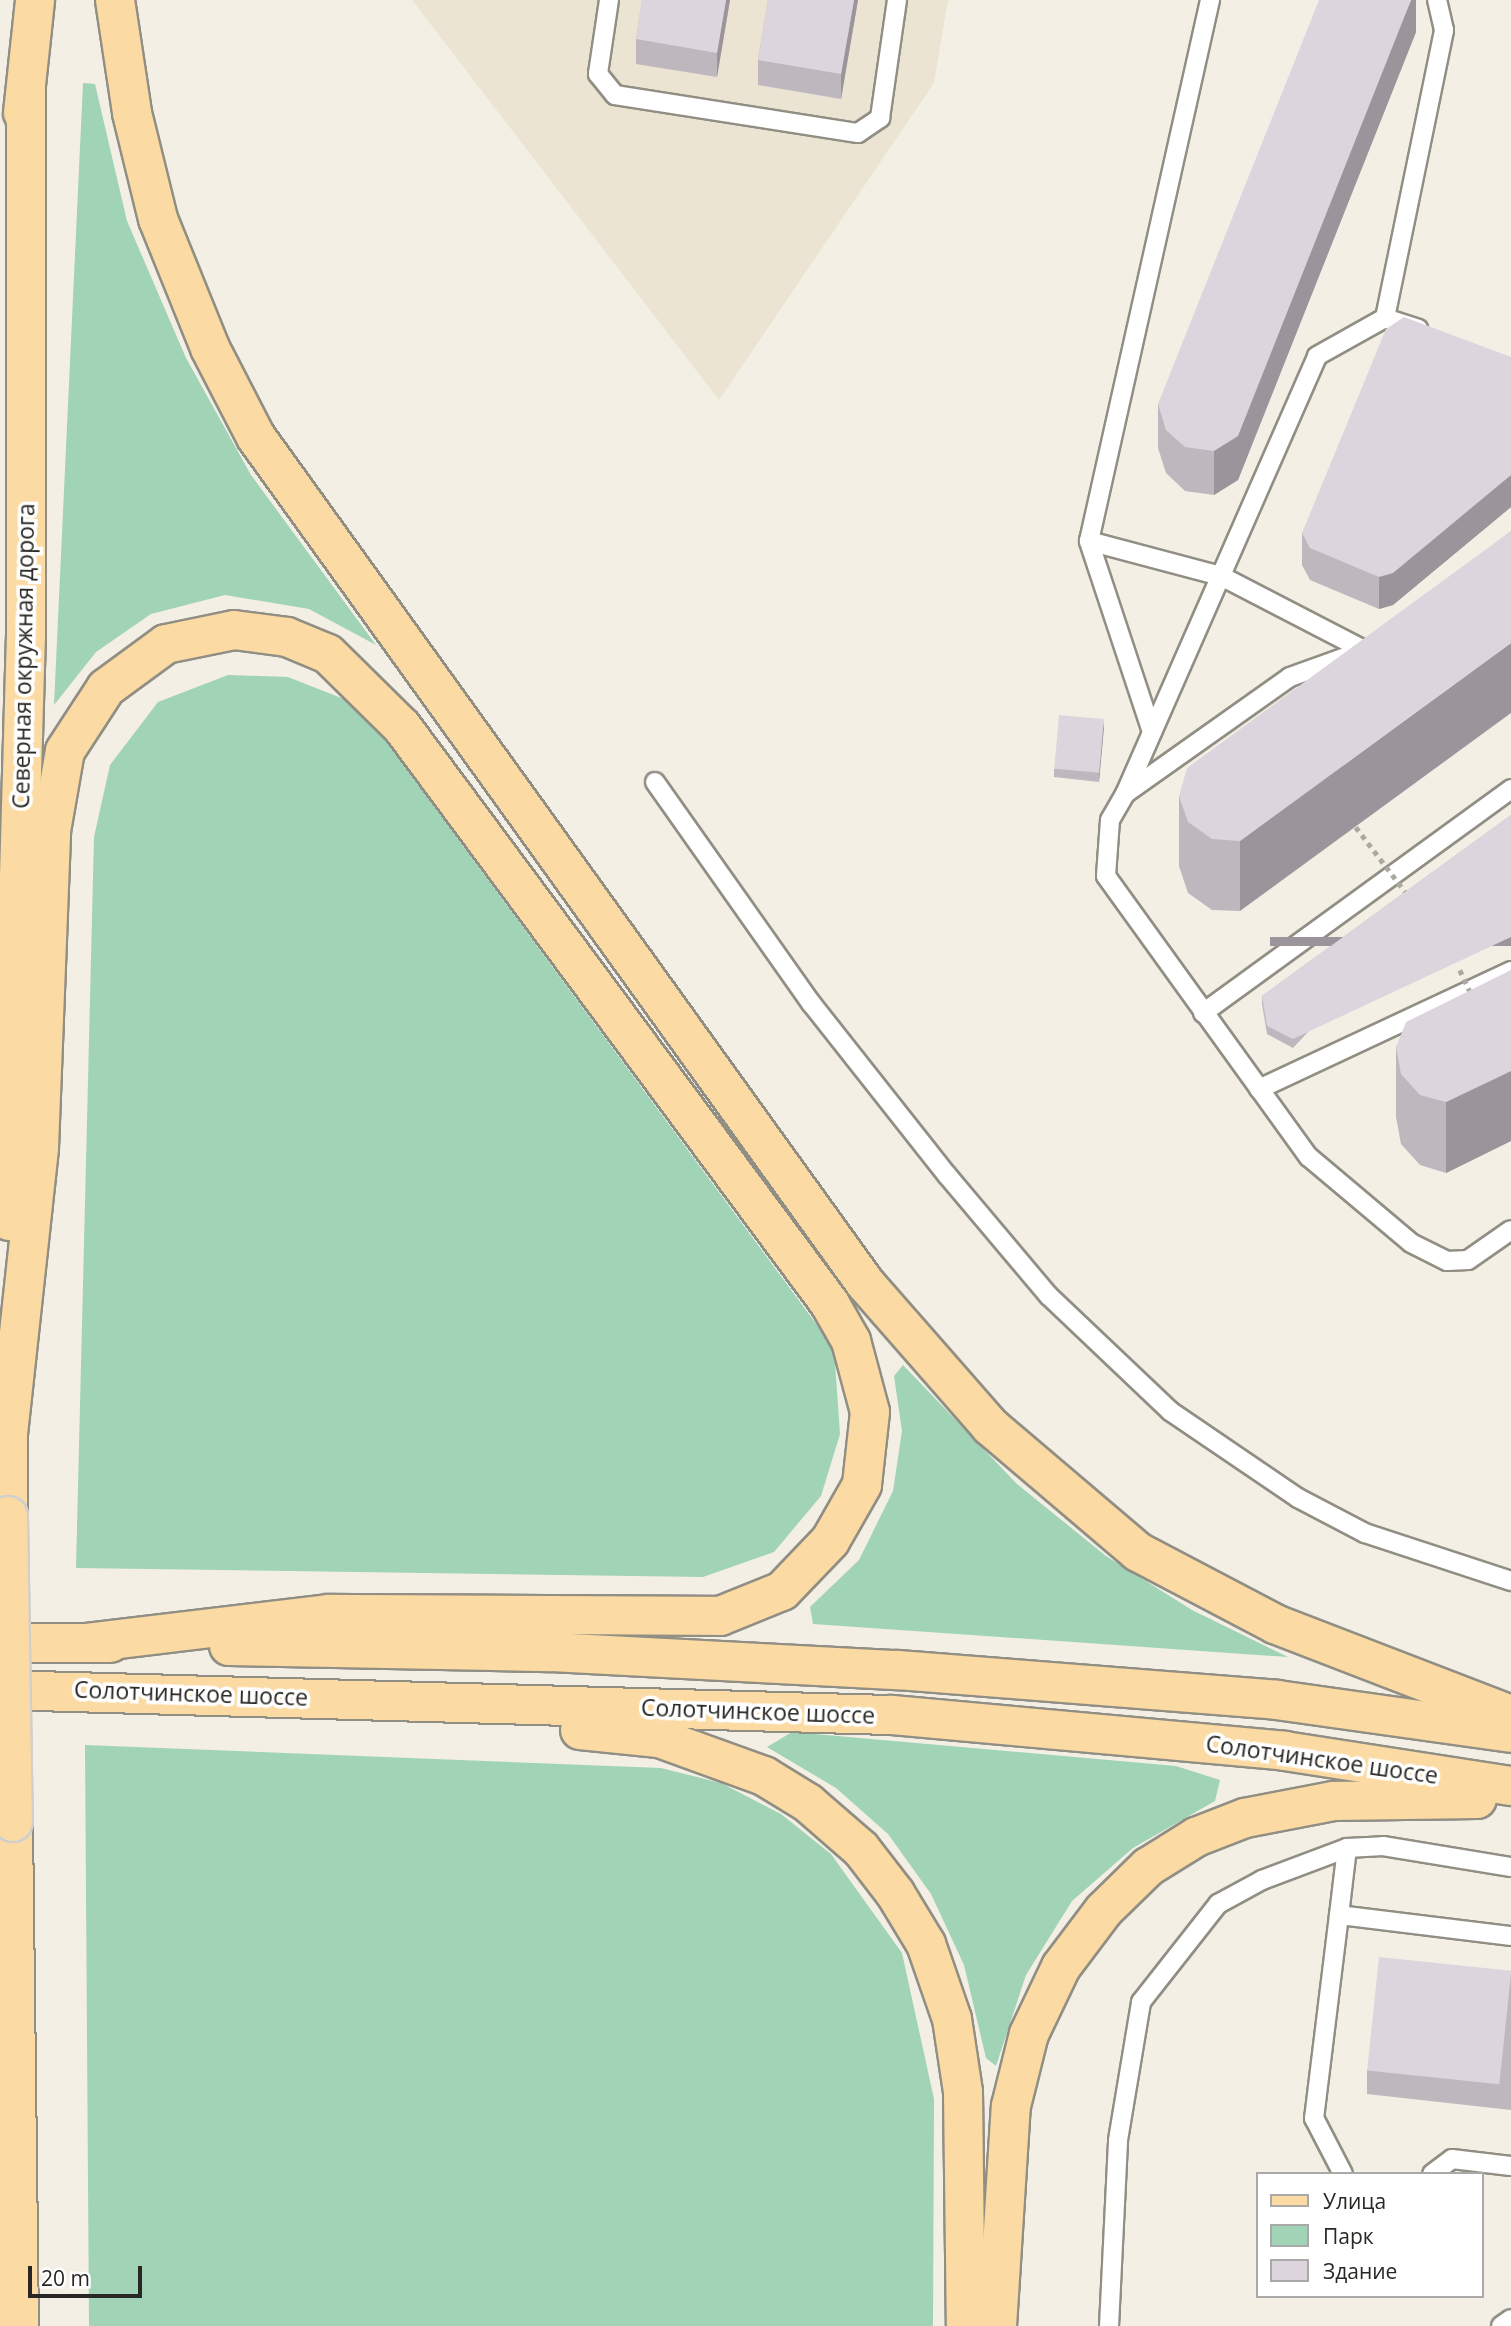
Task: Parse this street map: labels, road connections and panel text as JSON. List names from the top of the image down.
{
  "streets": {
    "main road": ["Северная окружная дорога", "Солотчинское шоссе"]
  },
  "legend": ["Улица", "Парк", "Здание"],
  "scale_bar": "20 m"
}
